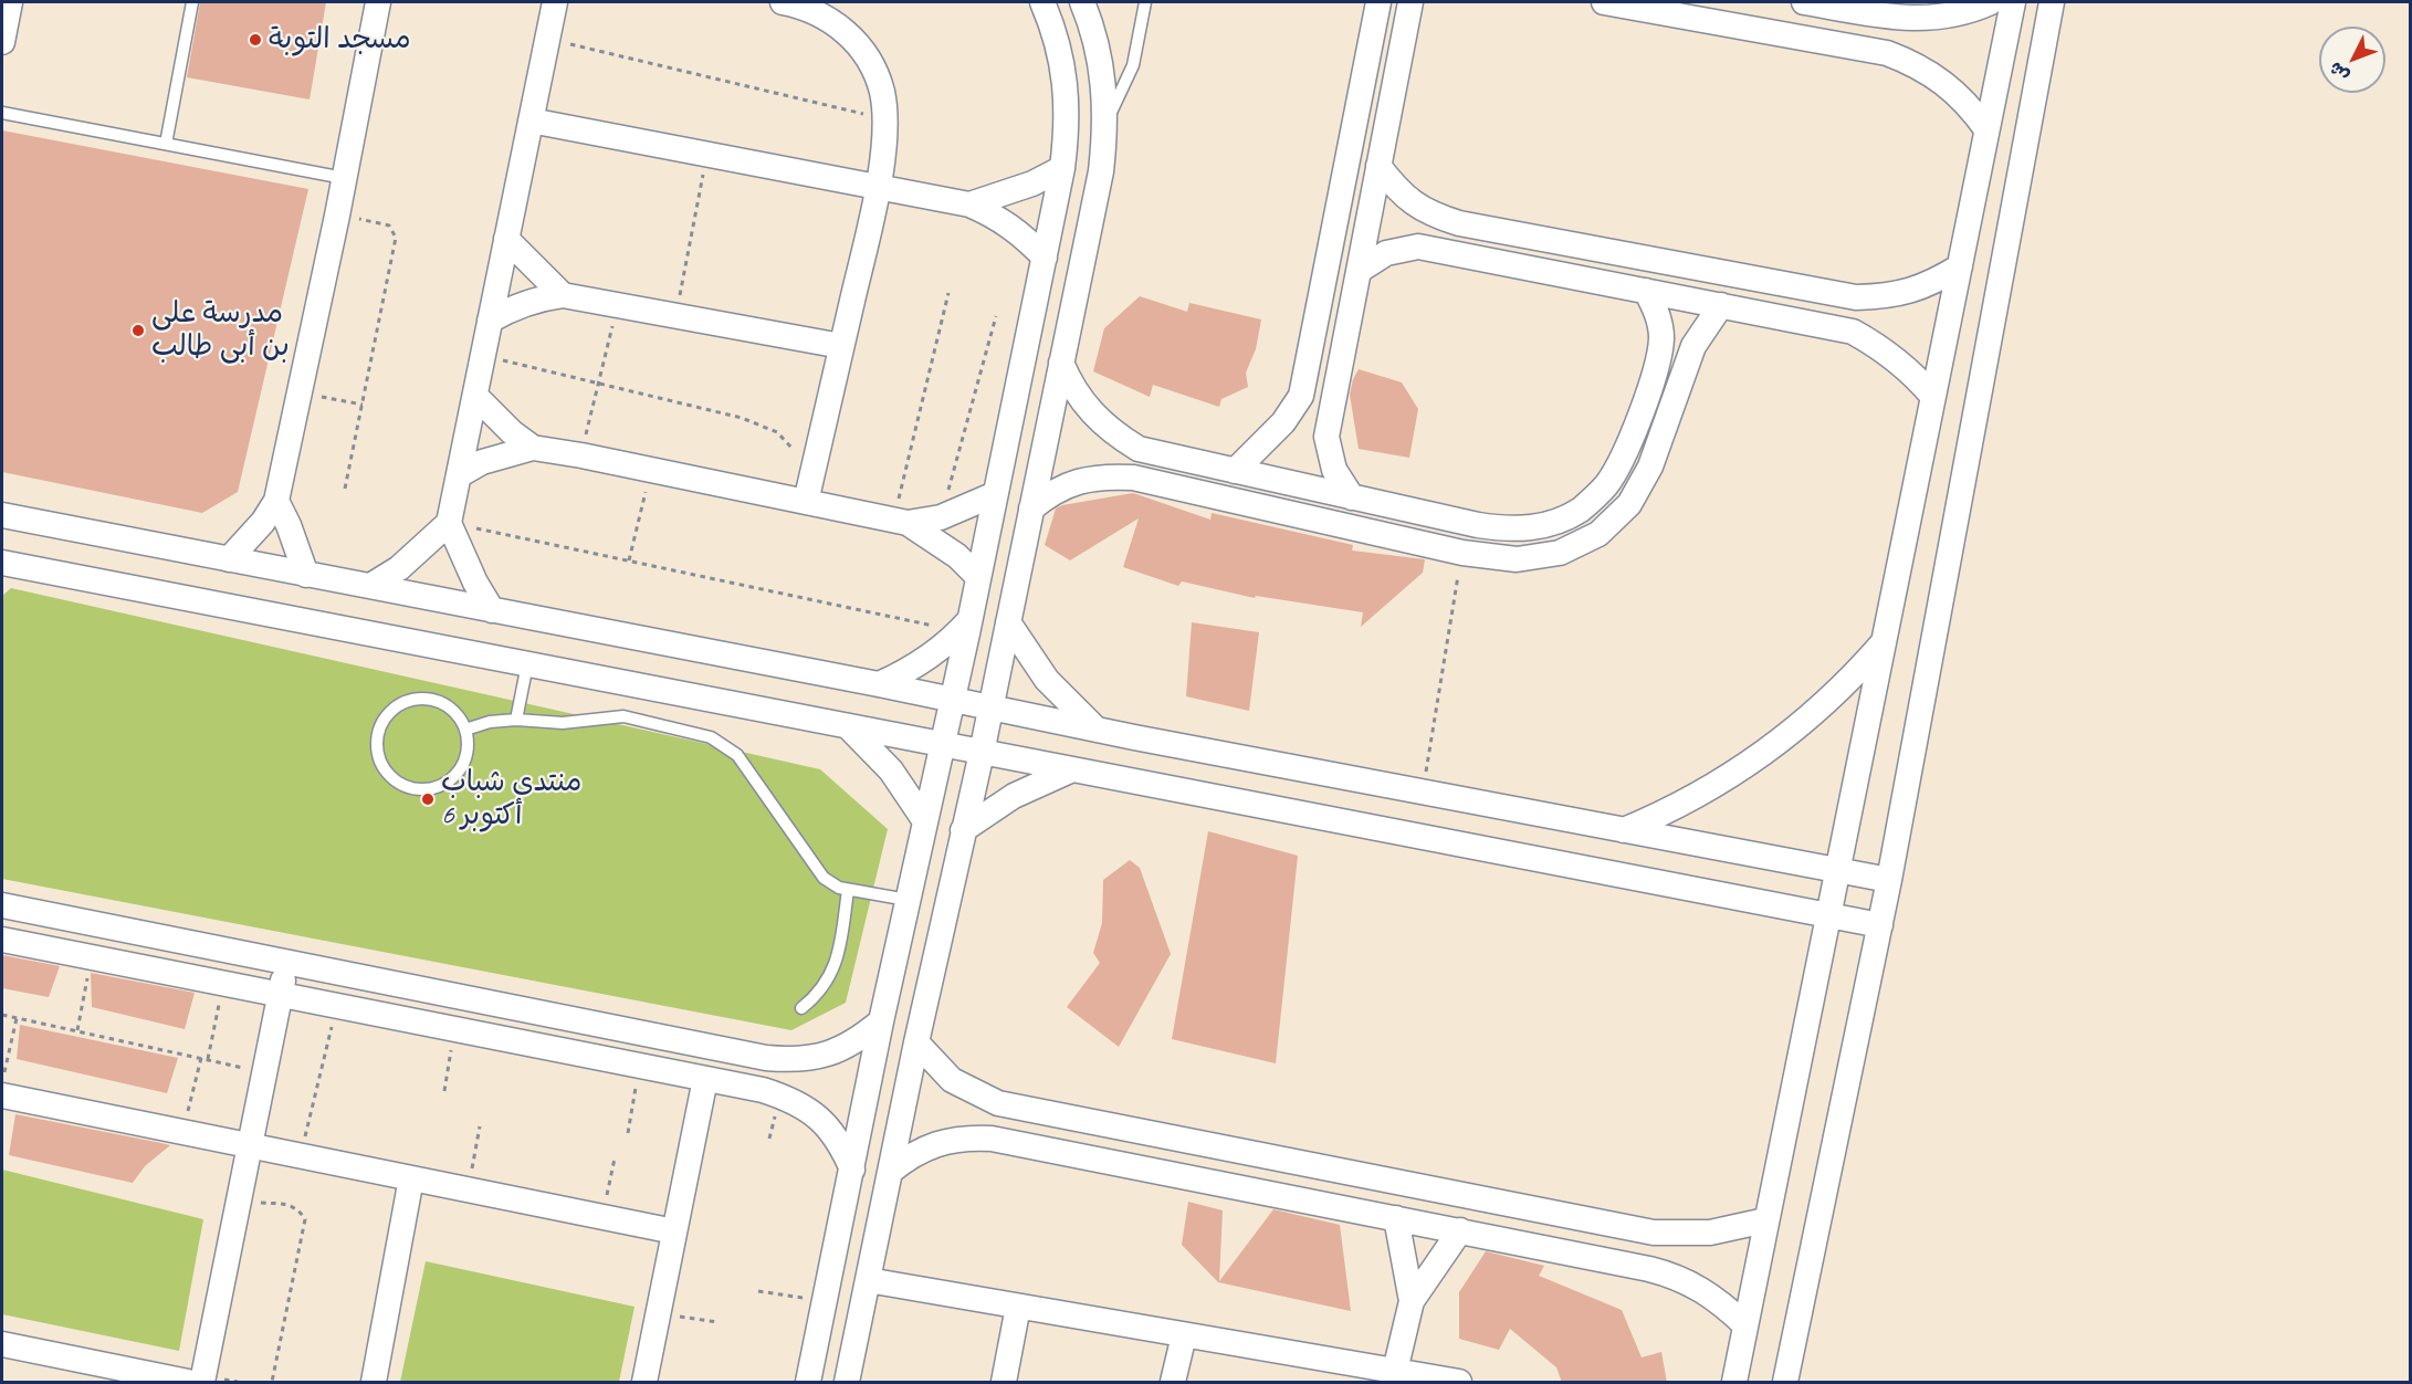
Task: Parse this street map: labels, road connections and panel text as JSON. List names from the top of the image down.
{
  "places": ["مسجد التوبة", "مدرسة على بن أبى طالب", "منتدى شباب 6 أكتوبر"],
  "north": "bottom left"
}
